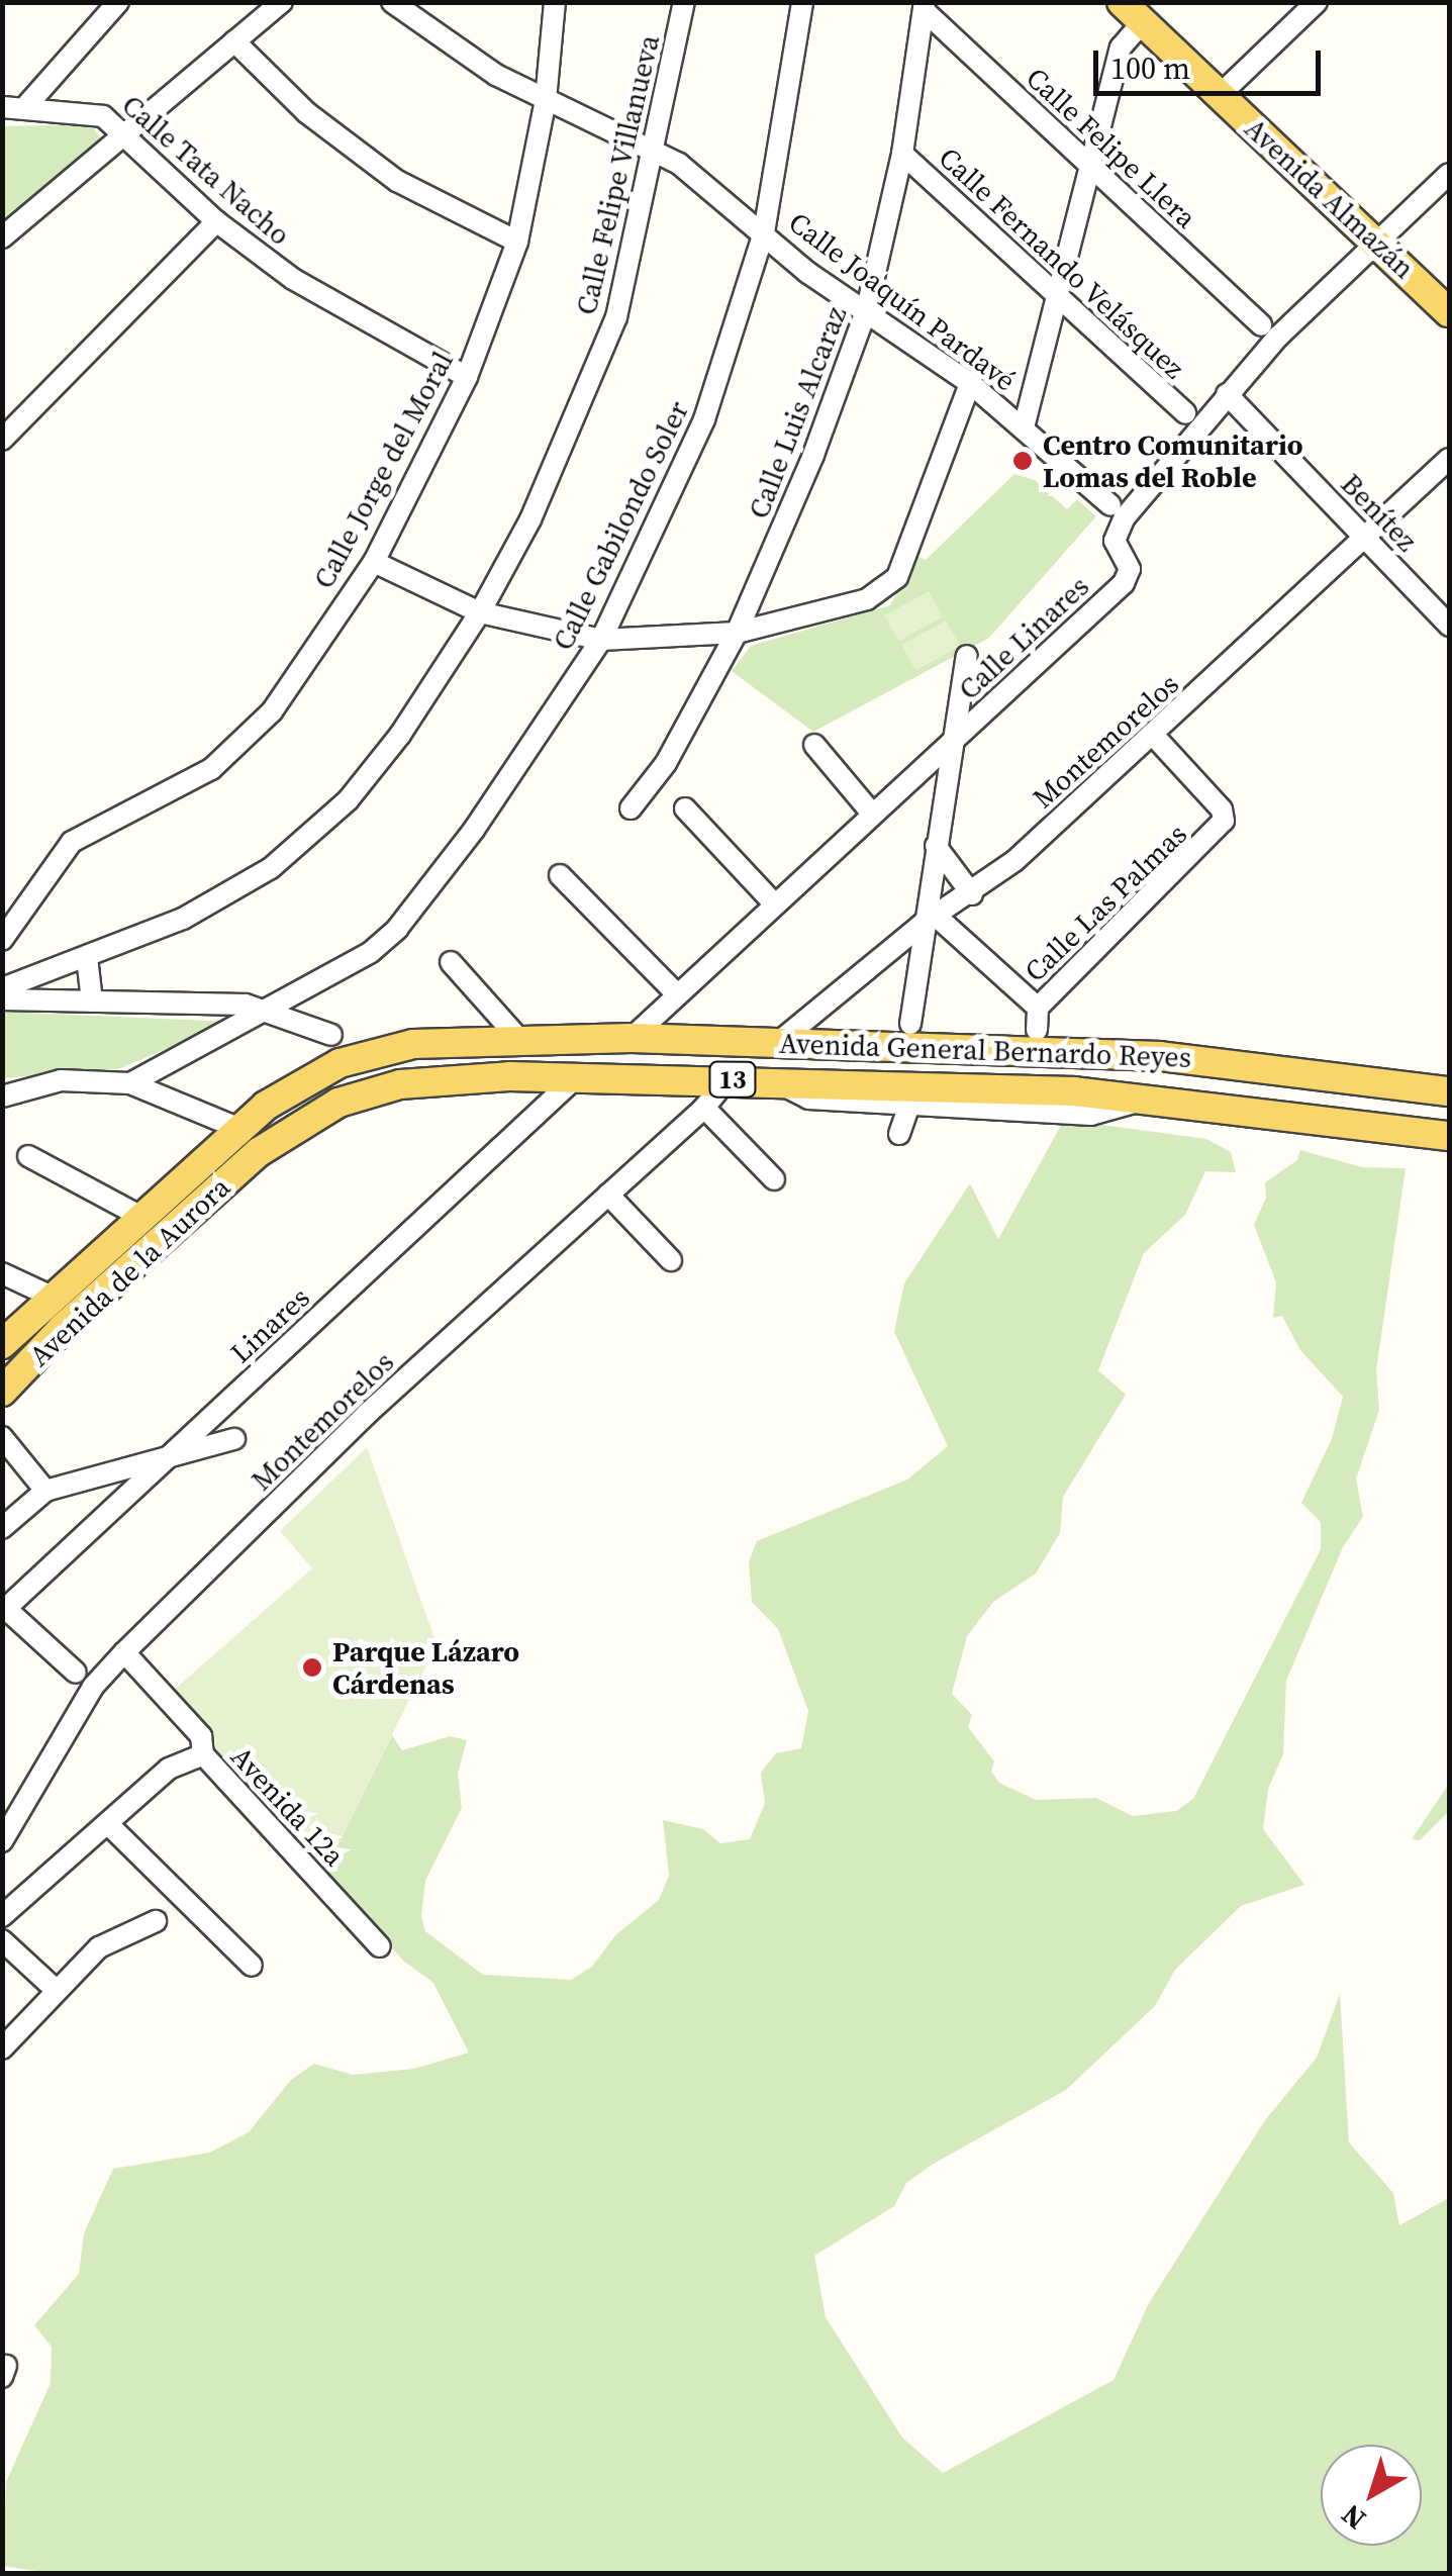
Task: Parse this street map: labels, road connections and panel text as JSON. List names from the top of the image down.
{
  "streets": {
    "main road": [
      "Avenida Almazán",
      "Avenida General Bernardo Reyes",
      "13",
      "Avenida de la Aurora"
    ],
    "street": [
      "Calle Felipe Llera",
      "Calle Tata Nacho",
      "Calle Felipe Villanueva",
      "Calle Fernando Velásquez",
      "Calle Joaquín Pardavé",
      "Calle Luis Alcaraz",
      "Calle Jorge del Moral",
      "Benítez",
      "Calle Gabilondo Soler",
      "Calle Linares",
      "Montemorelos",
      "Calle Las Palmas",
      "Linares",
      "Avenida 12a"
    ]
  },
  "crossings": [
    ["Calle Felipe Llera", "Calle Luis Alcaraz"],
    ["Calle Tata Nacho", "Calle Jorge del Moral"],
    ["Calle Felipe Villanueva", "Calle Joaquín Pardavé"],
    ["Avenida Almazán", "Calle Linares"],
    ["Calle Fernando Velásquez", "Calle Luis Alcaraz"],
    ["Calle Joaquín Pardavé", "Calle Luis Alcaraz"],
    ["Calle Joaquín Pardavé", "Calle Jorge del Moral"],
    ["Calle Joaquín Pardavé", "Calle Gabilondo Soler"],
    ["Benítez", "Calle Linares"],
    ["Benítez", "Montemorelos"],
    ["Calle Linares", "Avenida General Bernardo Reyes"],
    ["Montemorelos", "Calle Las Palmas"],
    ["Montemorelos", "Avenida General Bernardo Reyes"],
    ["Montemorelos", "Avenida 12a"],
    ["Avenida General Bernardo Reyes", "Avenida de la Aurora"],
    ["Avenida General Bernardo Reyes", "Linares"]
  ],
  "places": ["Centro Comunitario Lomas del Roble", "Parque Lázaro Cárdenas"],
  "scale_bar": "100 m",
  "north": "bottom left"
}
